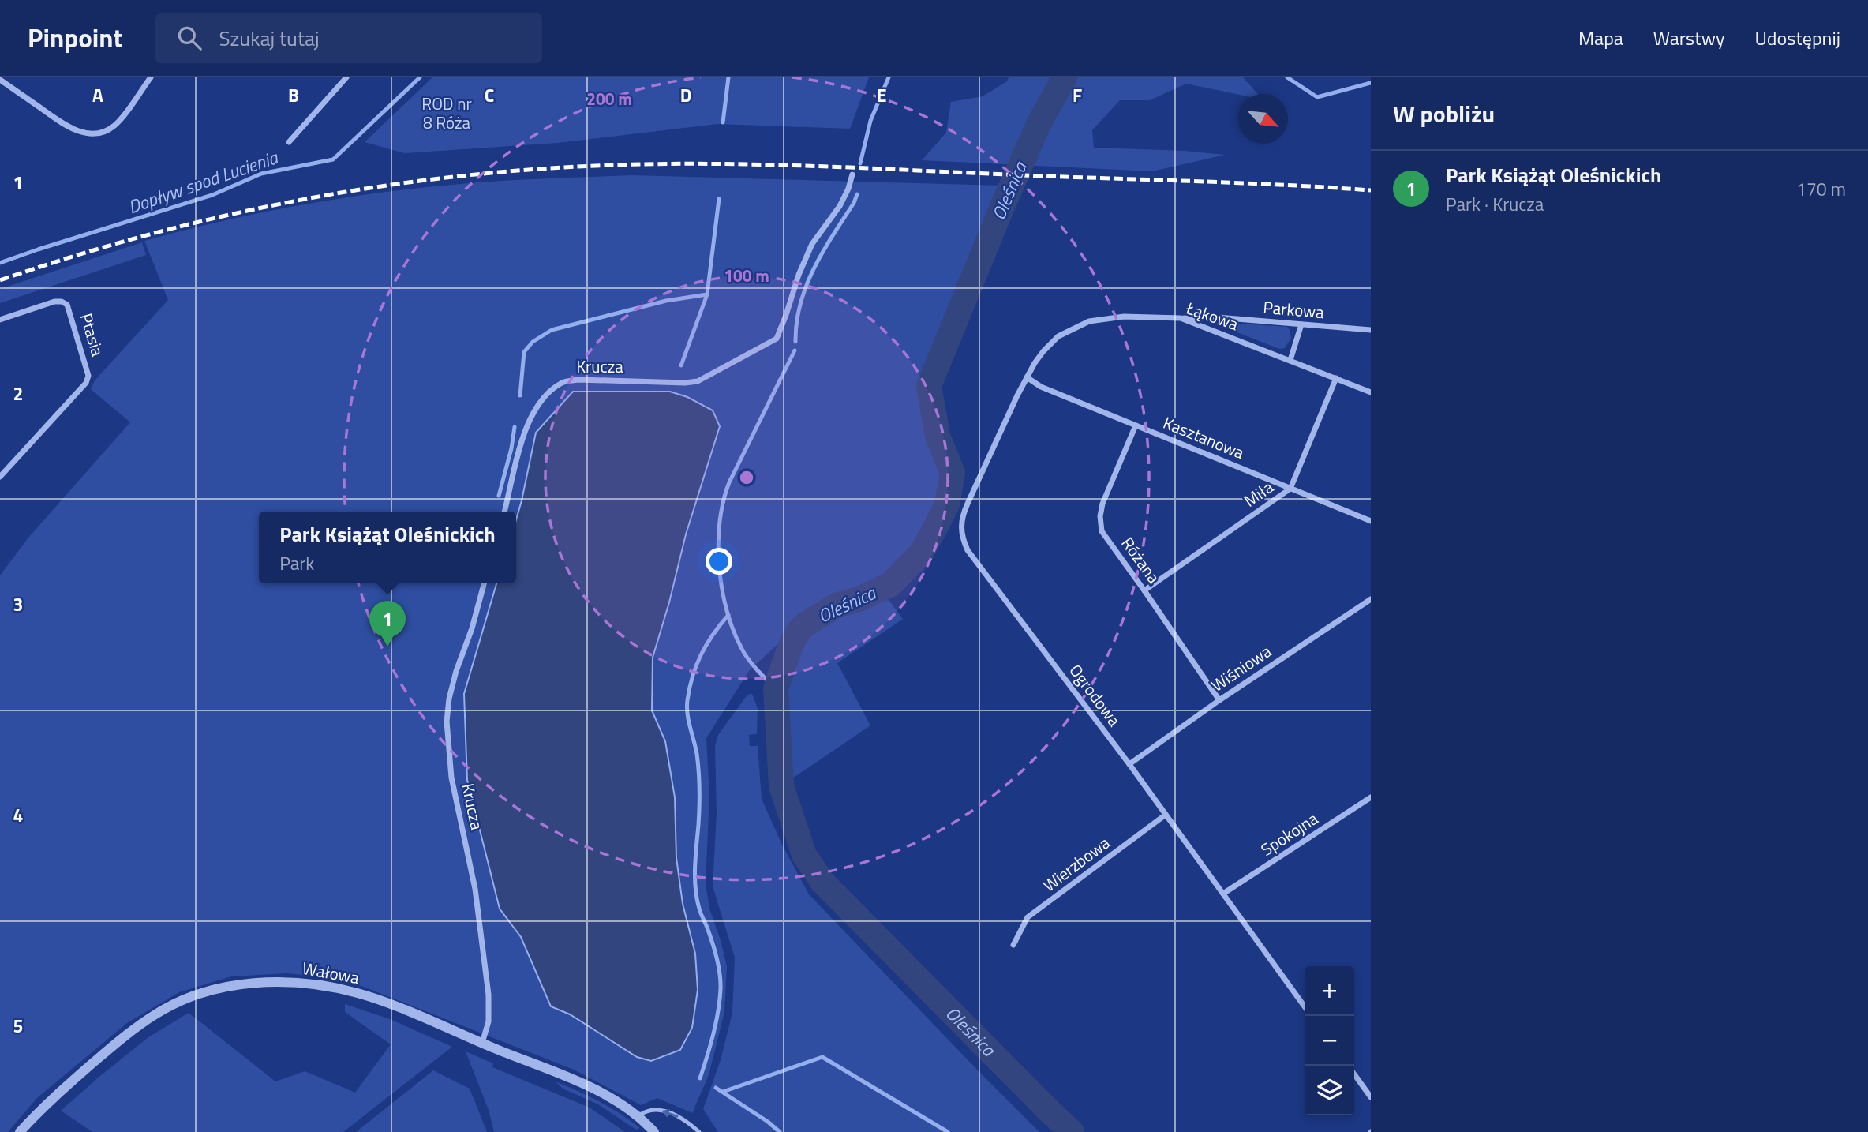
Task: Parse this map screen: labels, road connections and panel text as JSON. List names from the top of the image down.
{
  "streets": {
    "street": [
      "Parkowa",
      "Łąkowa",
      "Ptasia",
      "Krucza",
      "Kasztanowa",
      "Miła",
      "Różana",
      "Wiśniowa",
      "Ogrodowa",
      "Spokojna",
      "Wierzbowa",
      "Wałowa"
    ]
  },
  "crossings": [
    ["Parkowa", "Łąkowa"],
    ["Łąkowa", "Kasztanowa"],
    ["Łąkowa", "Miła"],
    ["Łąkowa", "Ogrodowa"],
    ["Krucza", "Wałowa"],
    ["Kasztanowa", "Miła"],
    ["Kasztanowa", "Różana"],
    ["Kasztanowa", "Ogrodowa"],
    ["Miła", "Różana"],
    ["Różana", "Wiśniowa"],
    ["Wiśniowa", "Ogrodowa"],
    ["Ogrodowa", "Spokojna"],
    ["Ogrodowa", "Wierzbowa"]
  ],
  "water": ["Dopływ spod Lucienia", "Oleśnica"],
  "parks": ["ROD nr 8 Róża"],
  "north": "bottom right",
  "page": {
    "header": "Pinpoint",
    "search": "Szukaj tutaj",
    "nav": ["Mapa", "Warstwy", "Udostępnij"],
    "heading": "W pobliżu",
    "list": [
      {
        "mark": "1",
        "name": "Park Książąt Oleśnickich",
        "note": "Park · Krucza",
        "value": "170 m"
      }
    ],
    "popup": ["Park Książąt Oleśnickich", "Park"],
    "pins": "1",
    "map_buttons": ["+", "−"]
  },
  "grid": {
    "columns": [
      "A",
      "B",
      "C",
      "D",
      "E",
      "F"
    ],
    "rows": [
      "1",
      "2",
      "3",
      "4",
      "5"
    ]
  },
  "rings": ["200 m", "100 m"]
}
